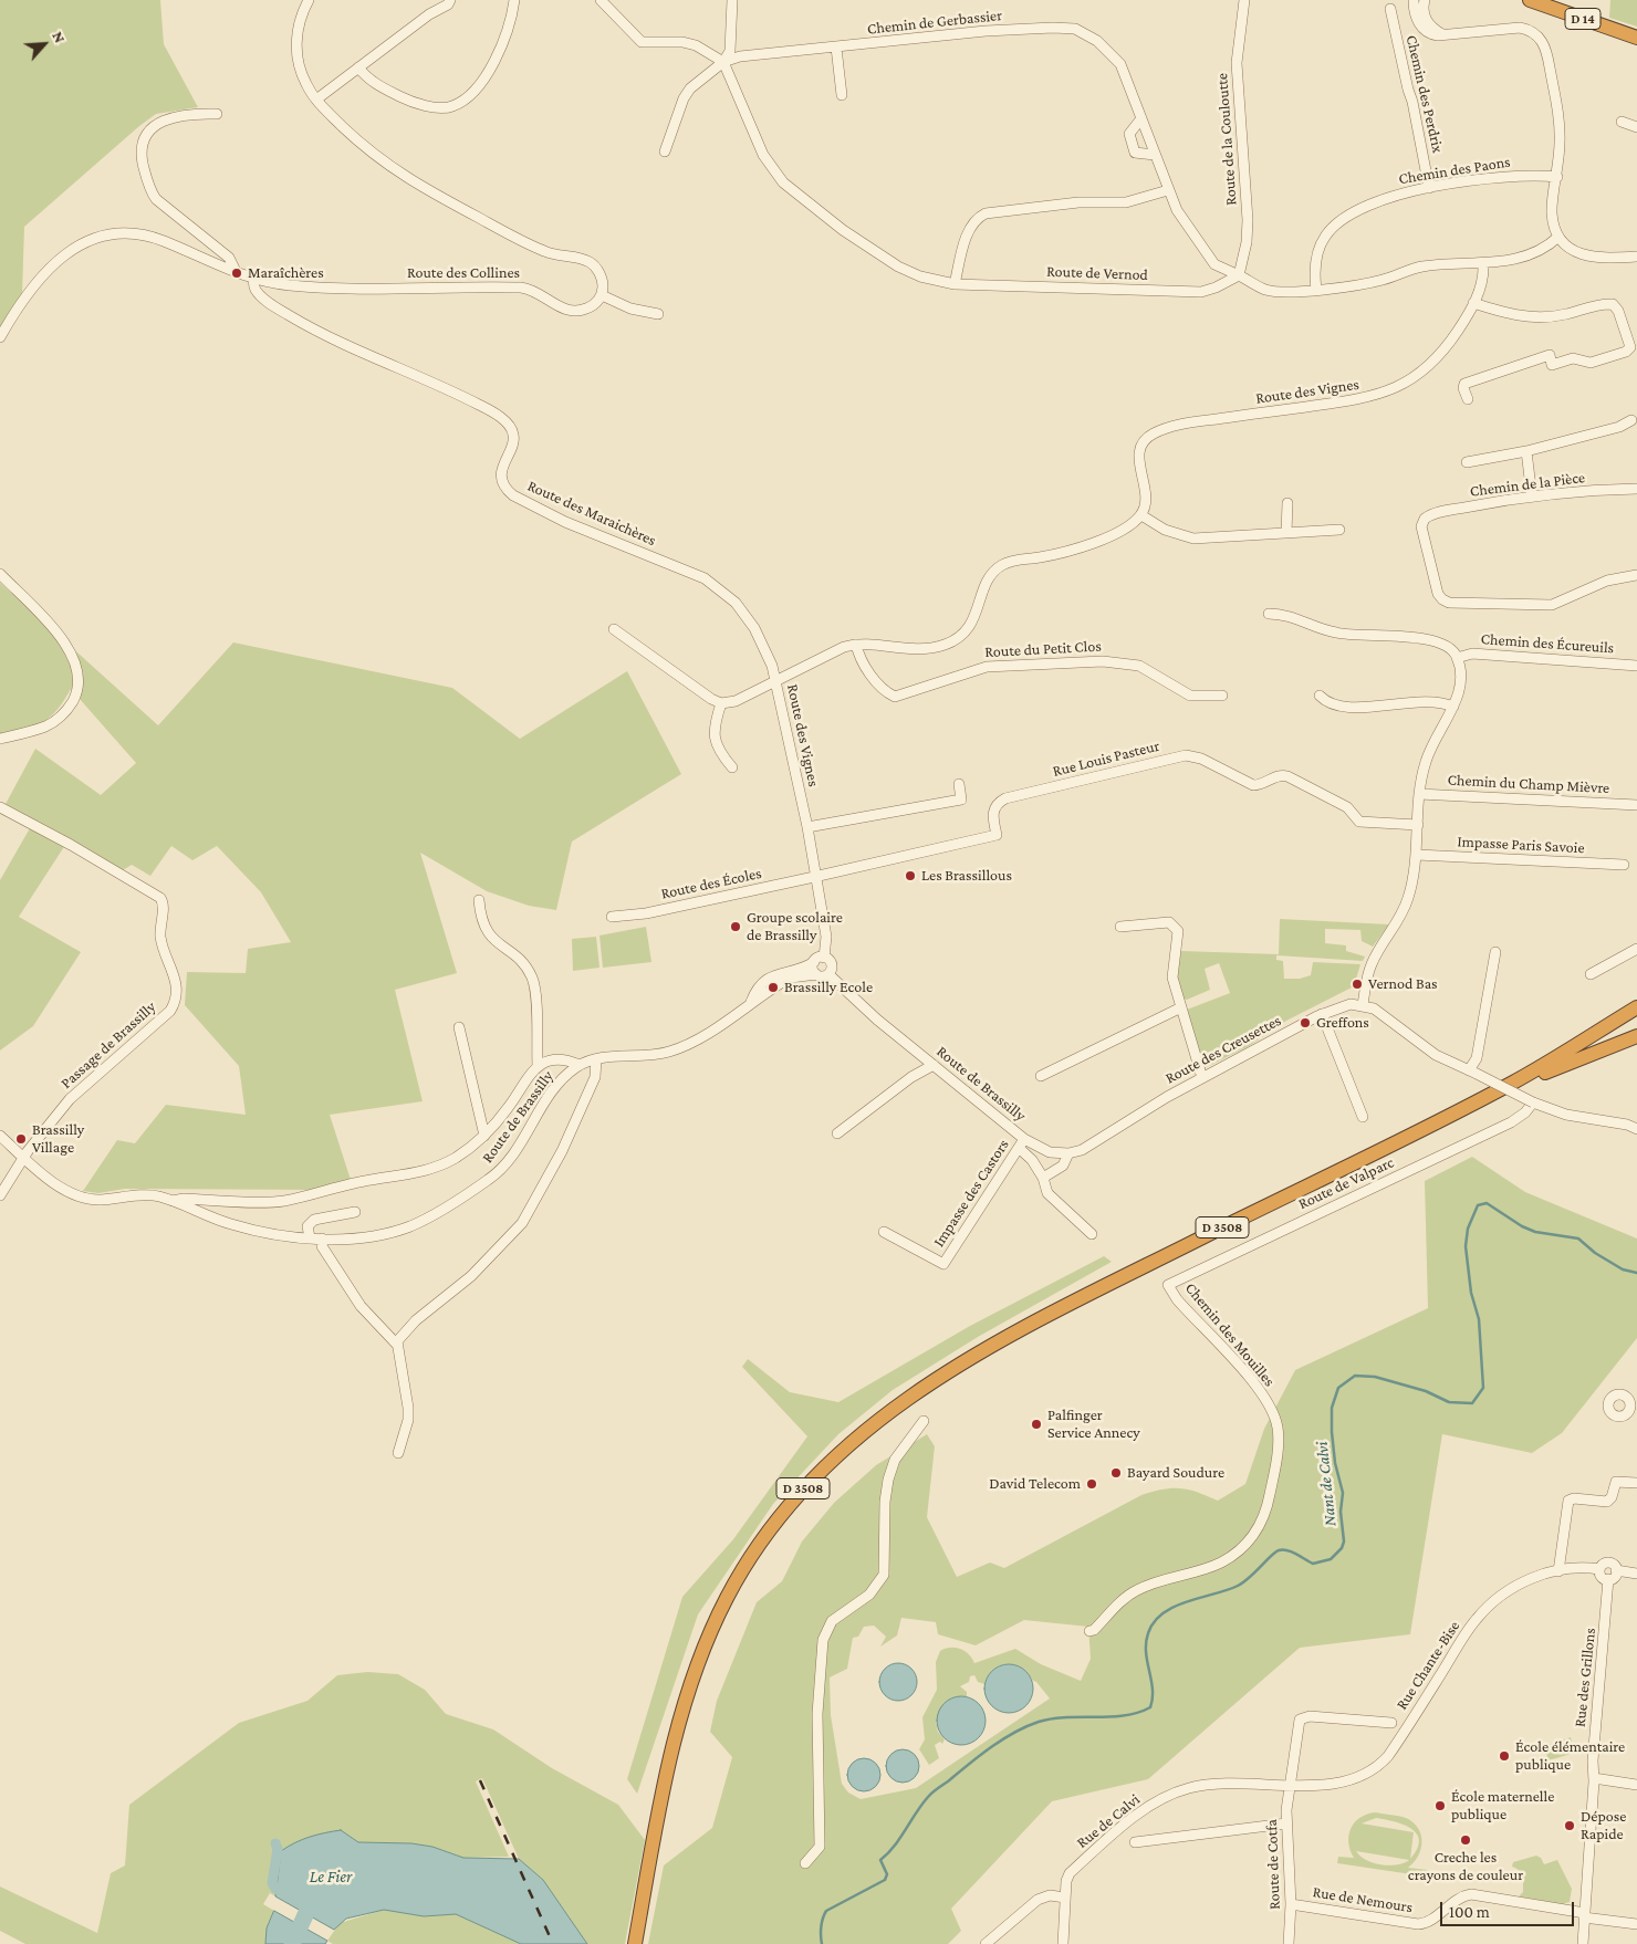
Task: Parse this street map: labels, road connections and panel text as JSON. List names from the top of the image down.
{
  "streets": {
    "highway": ["D 14", "D 3508"],
    "street": [
      "Chemin de Gerbassier",
      "Chemin des Perdrix",
      "Route de la Couloutte",
      "Chemin des Paons",
      "Route des Collines",
      "Route de Vernod",
      "Route des Vignes",
      "Chemin de la Pièce",
      "Route des Maraichères",
      "Chemin des Écureuils",
      "Route du Petit Clos",
      "Rue Louis Pasteur",
      "Chemin du Champ Mièvre",
      "Impasse Paris Savoie",
      "Route des Écoles",
      "Passage de Brassilly",
      "Route des Creusettes",
      "Route de Brassilly",
      "Route de Valparc",
      "Impasse des Castors",
      "Chemin des Mouilles",
      "Rue Chante-Bise",
      "Rue des Grillons",
      "Rue de Calvi",
      "Route de Cotfa",
      "Rue de Nemours"
    ]
  },
  "crossings": [
    ["Chemin de Gerbassier", "Route de la Couloutte"],
    ["Chemin de Gerbassier", "Route de Vernod"],
    ["Chemin des Perdrix", "Chemin des Paons"],
    ["Route de la Couloutte", "Route de Vernod"],
    ["Route des Collines", "Route des Maraichères"],
    ["Route des Vignes", "Route des Maraichères"],
    ["Route des Vignes", "Route du Petit Clos"],
    ["Route des Vignes", "Rue Louis Pasteur"],
    ["Route des Vignes", "Route des Écoles"],
    ["Route des Vignes", "Route de Brassilly"],
    ["Rue Louis Pasteur", "Route des Écoles"],
    ["Passage de Brassilly", "Route de Brassilly"],
    ["Route des Creusettes", "Route de Brassilly"],
    ["Route de Brassilly", "Impasse des Castors"],
    ["Route de Valparc", "Chemin des Mouilles"],
    ["Rue Chante-Bise", "Rue des Grillons"],
    ["Rue Chante-Bise", "Rue de Calvi"],
    ["Rue Chante-Bise", "Route de Cotfa"],
    ["Rue des Grillons", "Rue de Nemours"],
    ["Rue de Calvi", "Route de Cotfa"],
    ["Route de Cotfa", "Rue de Nemours"]
  ],
  "water": ["Nant de Calvi", "Le Fier"],
  "places": [
    "Maraîchères",
    "Les Brassillous",
    "Groupe scolaire de Brassilly",
    "Vernod Bas",
    "Brassilly Ecole",
    "Greffons",
    "Brassilly Village",
    "Palfinger Service Annecy",
    "Bayard Soudure",
    "David Telecom",
    "École élémentaire publique",
    "École maternelle publique",
    "Dépose Rapide",
    "Creche les crayons de couleur"
  ],
  "scale_bar": "100 m",
  "north": "top right"
}
